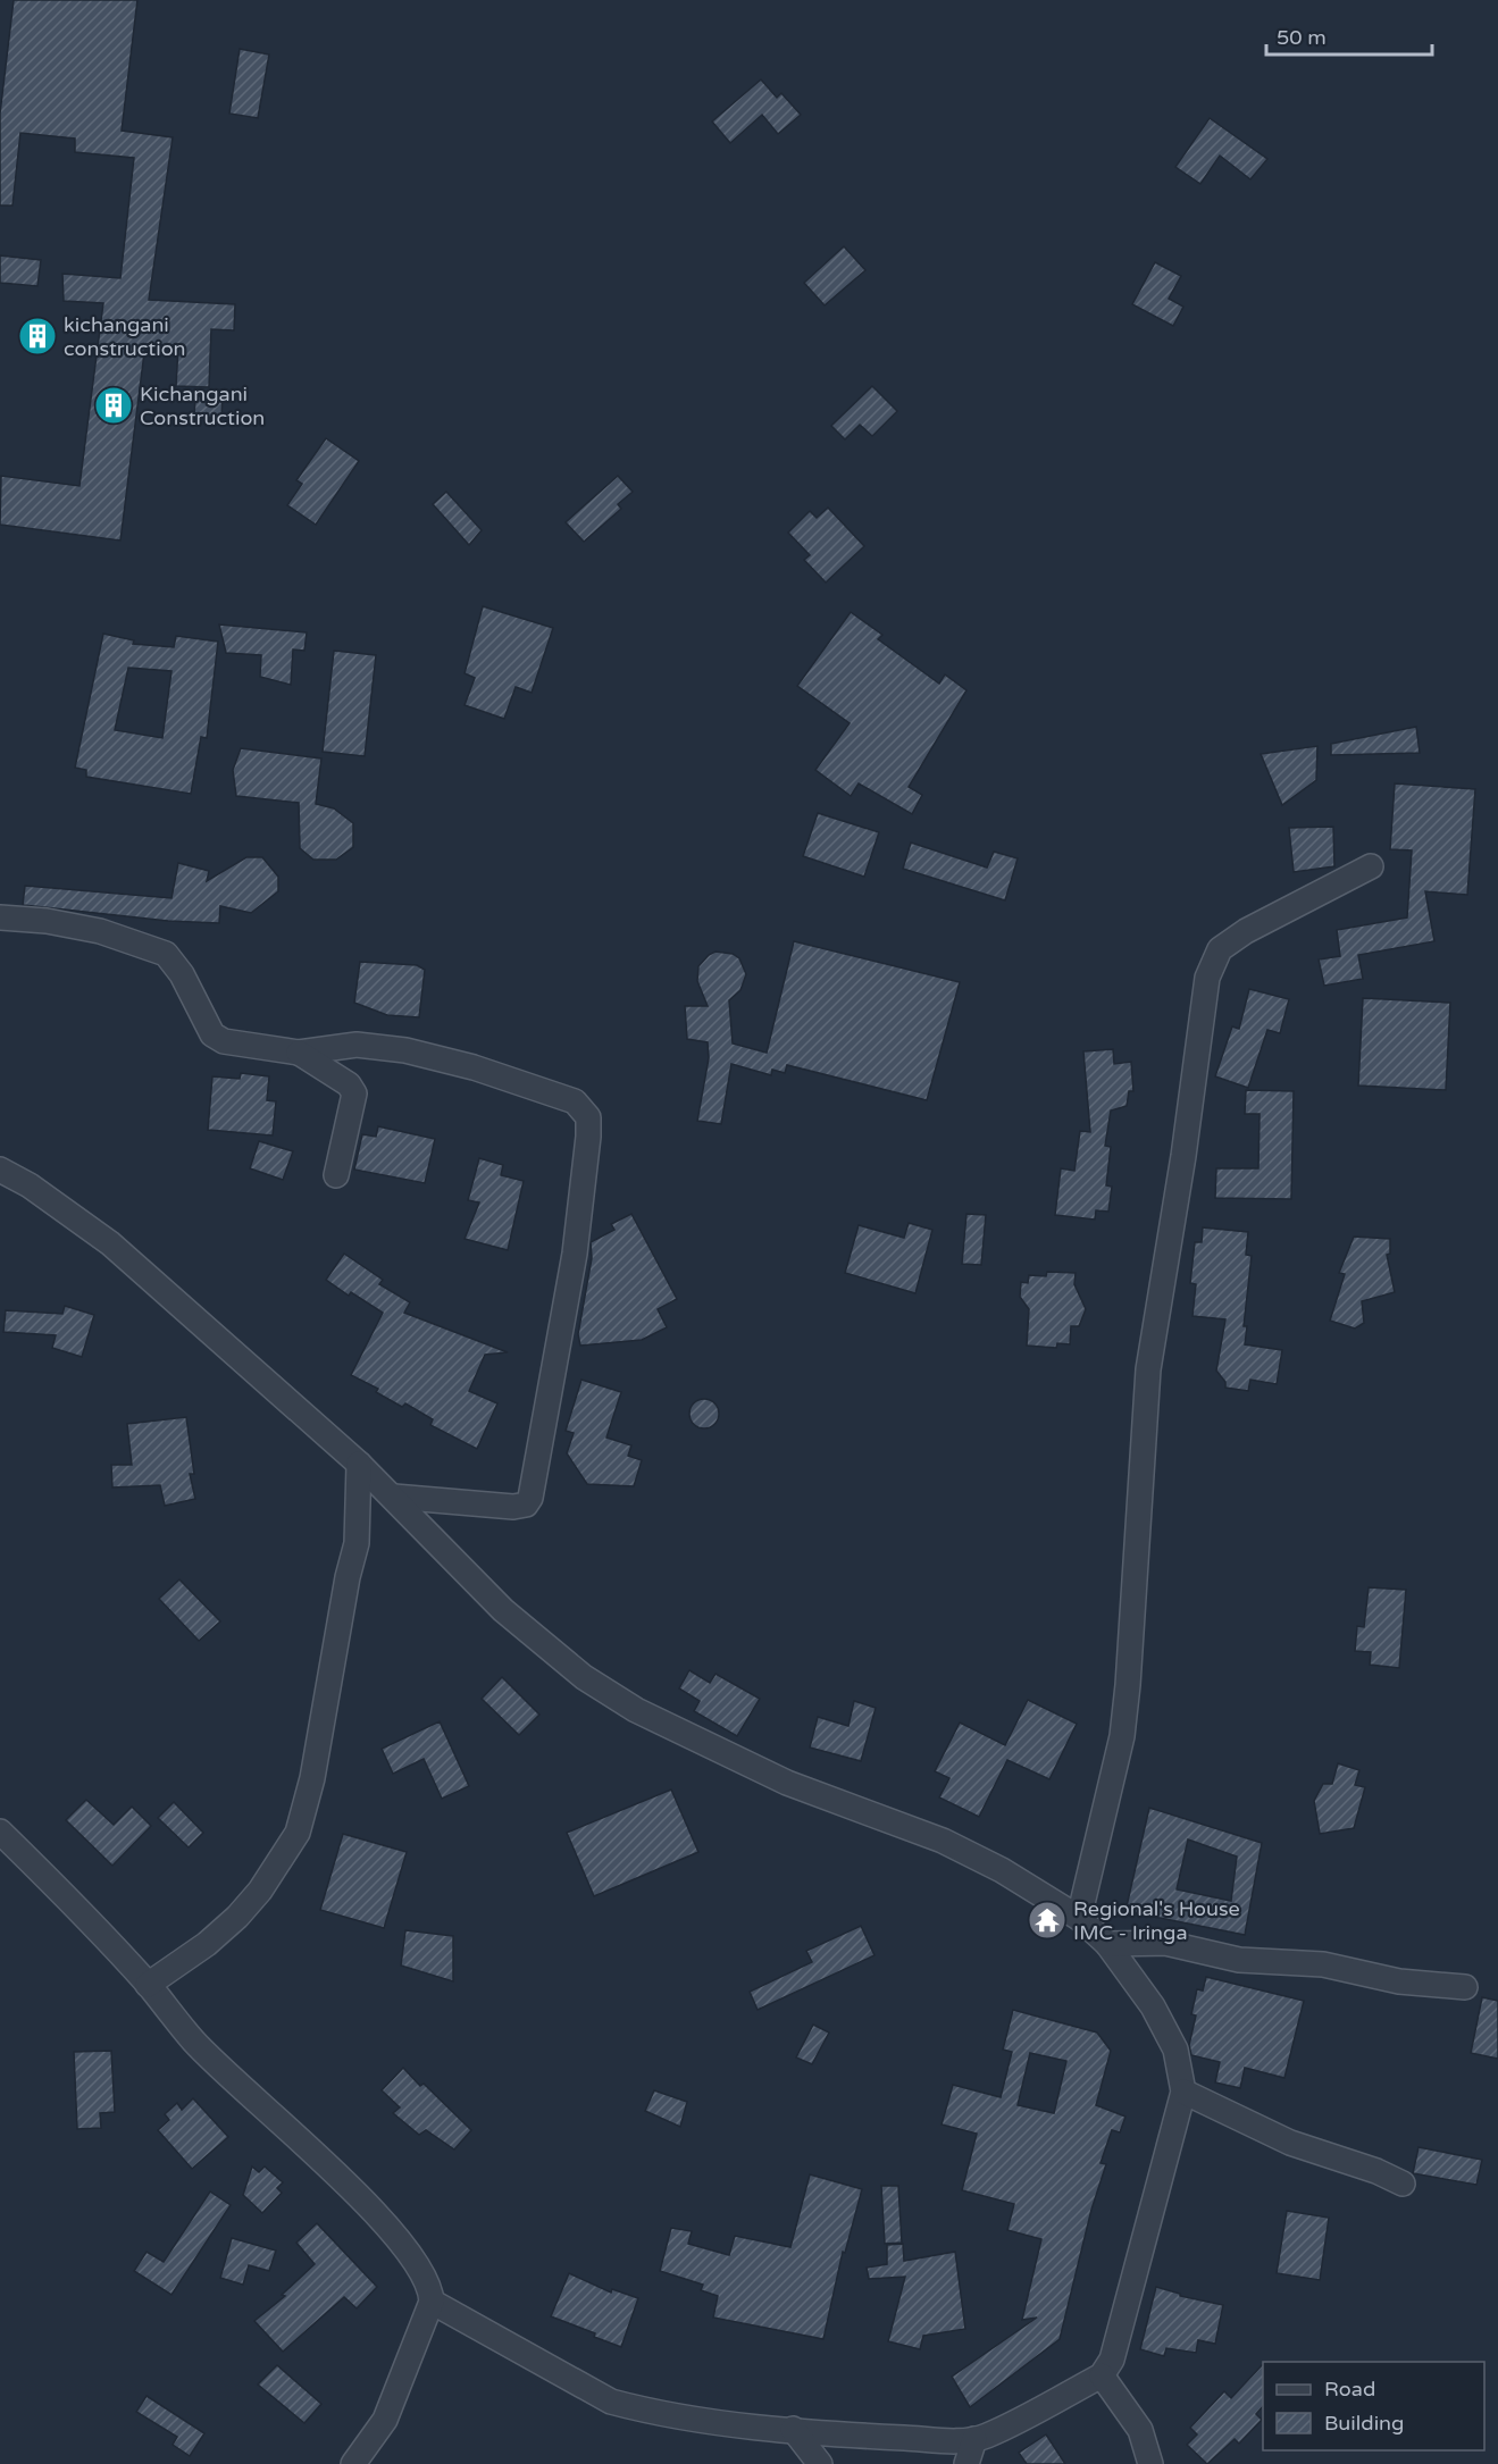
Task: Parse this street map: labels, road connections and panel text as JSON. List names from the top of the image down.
{
  "places": {
    "building": ["kichangani construction", "Kichangani Construction"],
    "temple": ["Regional's House IMC - Iringa"]
  },
  "legend": ["Road", "Building"],
  "scale_bar": "50 m"
}
